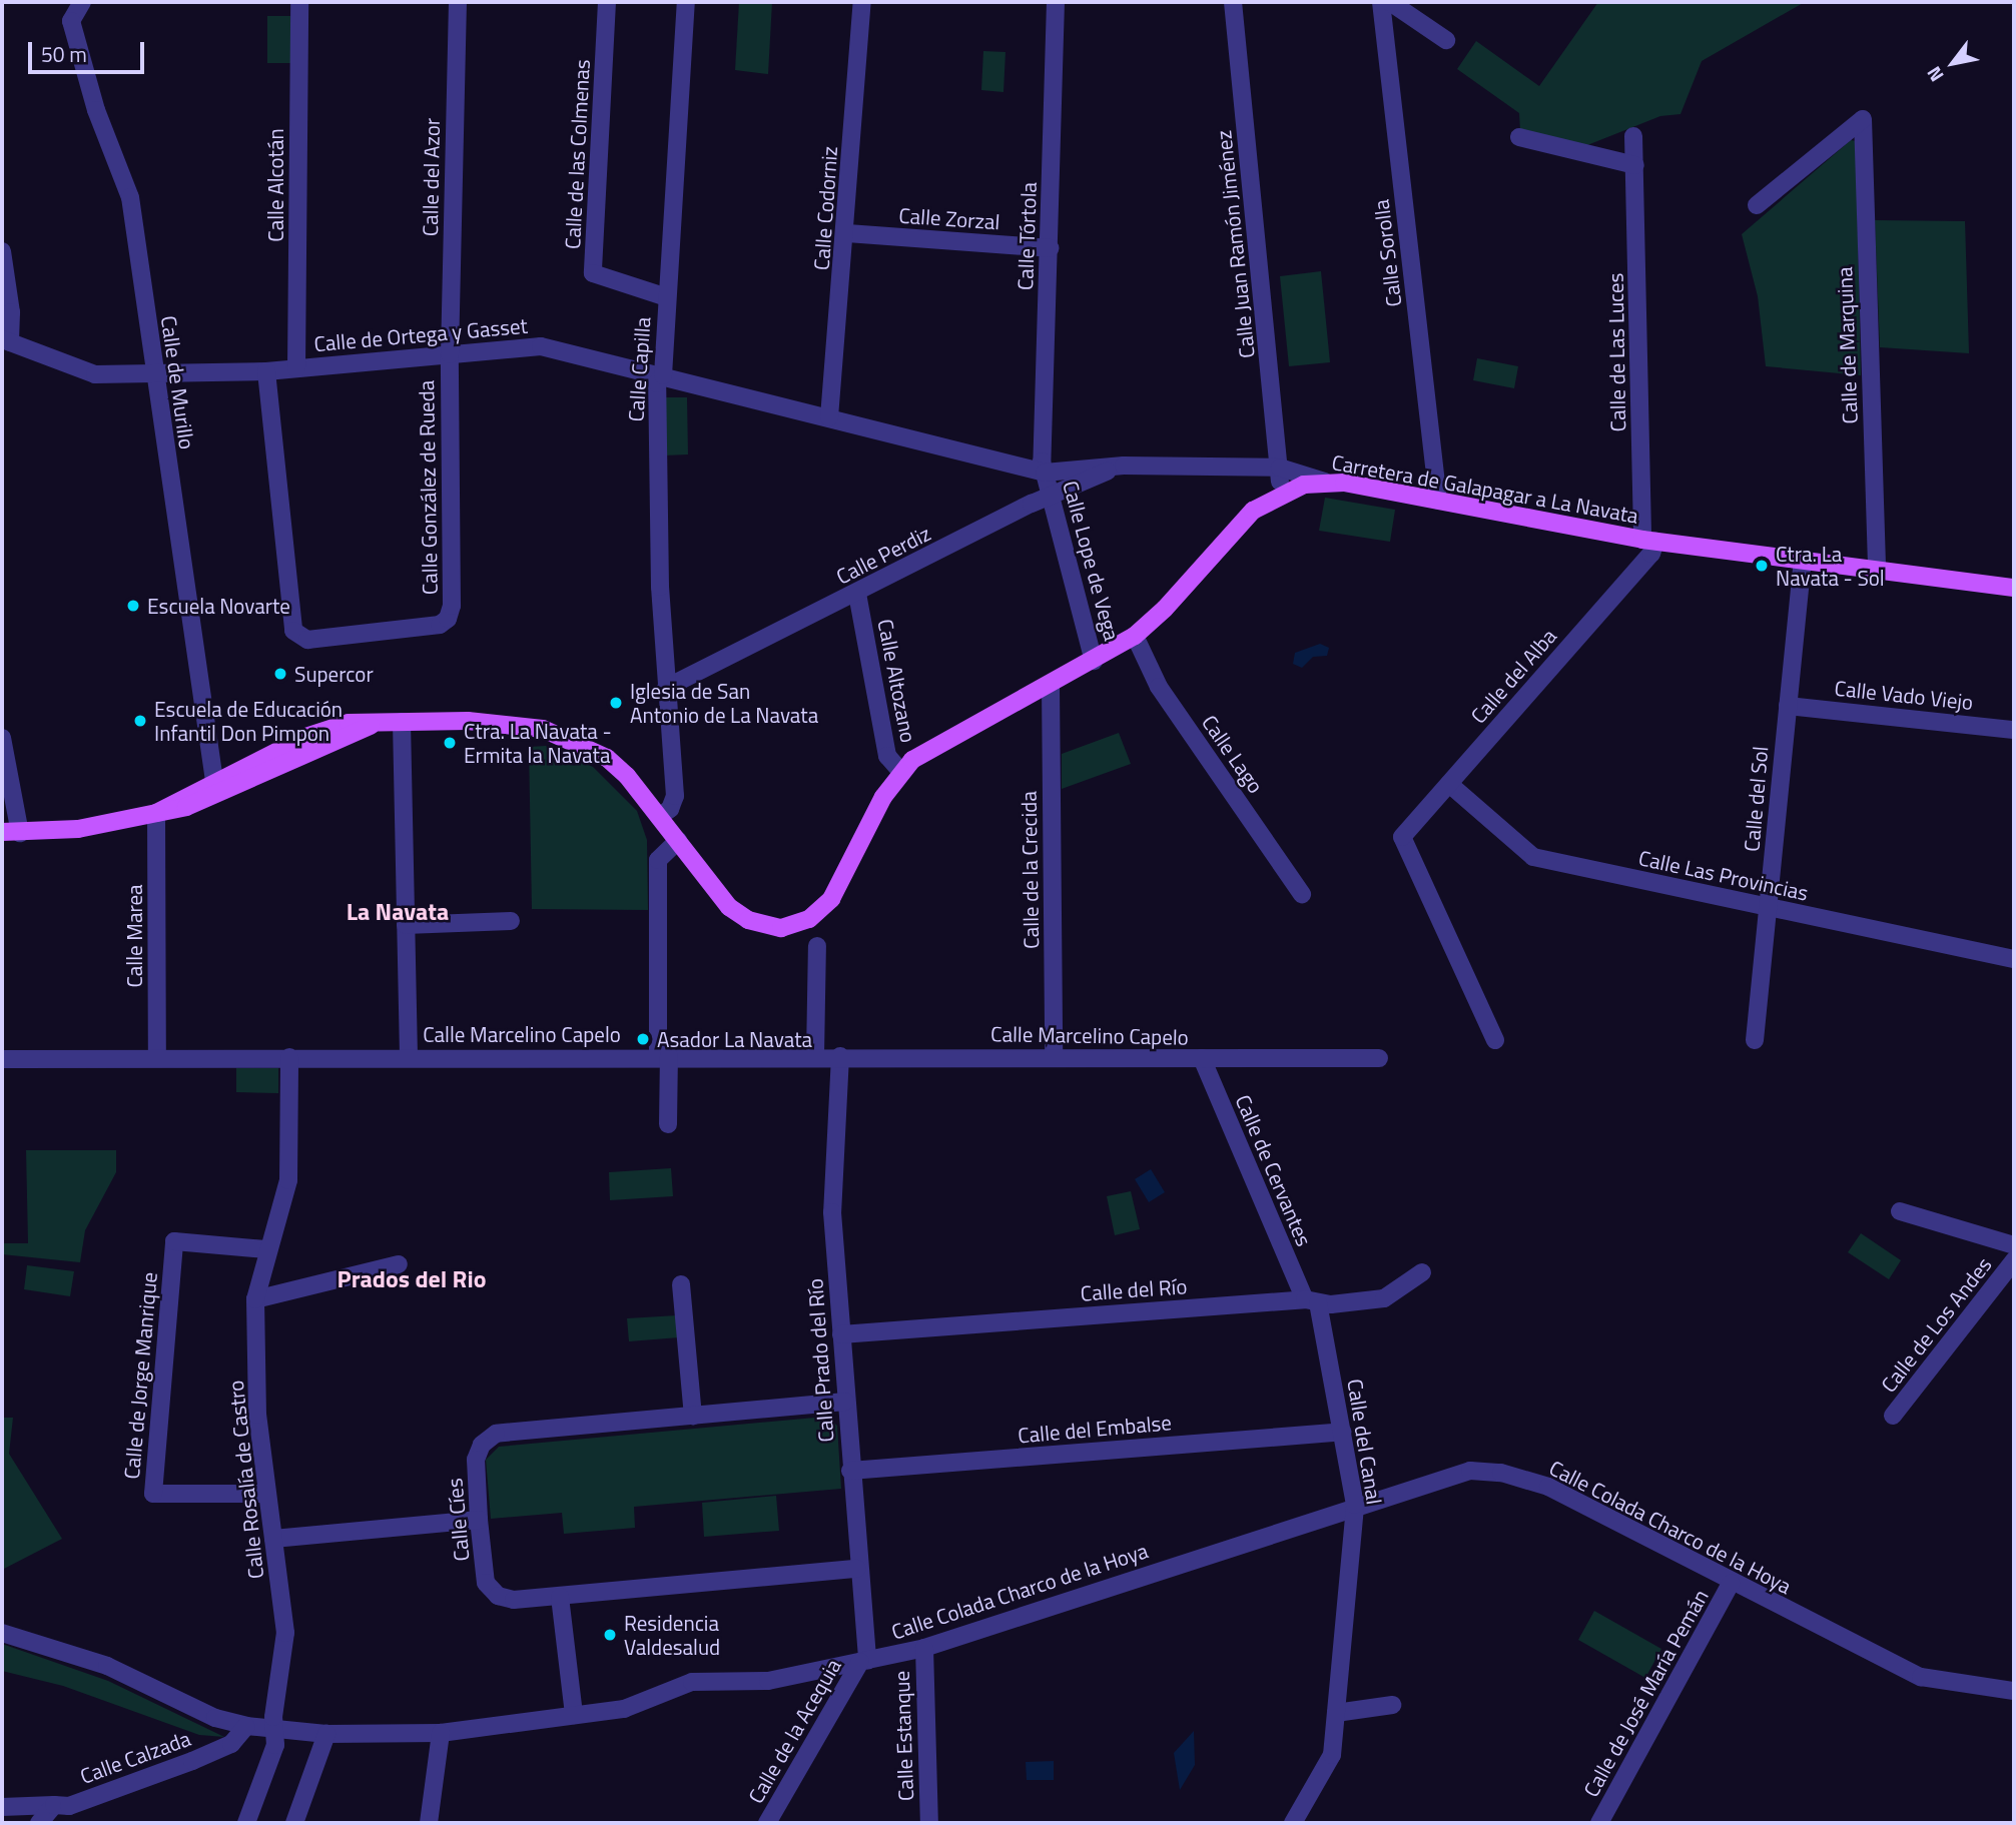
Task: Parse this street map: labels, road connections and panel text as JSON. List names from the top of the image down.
{
  "streets": {
    "main road": ["Carretera de Galapagar a La Navata"],
    "street": [
      "Calle de las Colmenas",
      "Calle del Azor",
      "Calle Alcotán",
      "Calle Codorniz",
      "Calle Zorzal",
      "Calle Tórtola",
      "Calle Juan Ramón Jiménez",
      "Calle Sorolla",
      "Calle de Ortega y Gasset",
      "Calle de Marquina",
      "Calle de Las Luces",
      "Calle Capilla",
      "Calle de Murillo",
      "Calle González de Rueda",
      "Calle Perdiz",
      "Calle Lope de Vega",
      "Calle del Alba",
      "Calle Altozano",
      "Calle Vado Viejo",
      "Calle Lago",
      "Calle del Sol",
      "Calle de la Crecida",
      "Calle Las Provincias",
      "Calle Marea",
      "Calle Marcelino Capelo",
      "Calle de Cervantes",
      "Calle del Río",
      "Calle de Los Andes",
      "Calle Prado del Río",
      "Calle de Jorge Manrique",
      "Calle del Embalse",
      "Calle del Canal",
      "Calle Rosalía de Castro",
      "Calle Cíes",
      "Calle Colada Charco de la Hoya",
      "Calle de José María Pemán",
      "Calle de la Acequia",
      "Calle Estanque",
      "Calle Calzada"
    ]
  },
  "crossings": [
    ["Calle de las Colmenas", "Calle Capilla"],
    ["Calle del Azor", "Calle de Ortega y Gasset"],
    ["Calle del Azor", "Calle González de Rueda"],
    ["Calle Alcotán", "Calle de Ortega y Gasset"],
    ["Calle Codorniz", "Calle Zorzal"],
    ["Calle Codorniz", "Calle de Ortega y Gasset"],
    ["Calle Zorzal", "Calle Tórtola"],
    ["Calle Tórtola", "Calle de Ortega y Gasset"],
    ["Calle Tórtola", "Calle Perdiz"],
    ["Calle Tórtola", "Calle Lope de Vega"],
    ["Calle Juan Ramón Jiménez", "Carretera de Galapagar a La Navata"],
    ["Calle Juan Ramón Jiménez", "Calle Perdiz"],
    ["Calle Sorolla", "Carretera de Galapagar a La Navata"],
    ["Calle de Ortega y Gasset", "Calle Capilla"],
    ["Calle de Ortega y Gasset", "Calle de Murillo"],
    ["Calle de Ortega y Gasset", "Calle González de Rueda"],
    ["Calle de Ortega y Gasset", "Calle Perdiz"],
    ["Calle de Ortega y Gasset", "Calle Lope de Vega"],
    ["Calle de Marquina", "Carretera de Galapagar a La Navata"],
    ["Calle de Las Luces", "Carretera de Galapagar a La Navata"],
    ["Calle de Las Luces", "Calle del Alba"],
    ["Calle Capilla", "Carretera de Galapagar a La Navata"],
    ["Calle Capilla", "Calle Perdiz"],
    ["Calle de Murillo", "Carretera de Galapagar a La Navata"],
    ["Carretera de Galapagar a La Navata", "Calle Perdiz"],
    ["Carretera de Galapagar a La Navata", "Calle Lope de Vega"],
    ["Carretera de Galapagar a La Navata", "Calle del Alba"],
    ["Carretera de Galapagar a La Navata", "Calle Altozano"],
    ["Carretera de Galapagar a La Navata", "Calle Lago"],
    ["Carretera de Galapagar a La Navata", "Calle del Sol"],
    ["Carretera de Galapagar a La Navata", "Calle de la Crecida"],
    ["Carretera de Galapagar a La Navata", "Calle Marea"],
    ["Calle Perdiz", "Calle Lope de Vega"],
    ["Calle Perdiz", "Calle Altozano"],
    ["Calle del Alba", "Calle Las Provincias"],
    ["Calle Vado Viejo", "Calle del Sol"],
    ["Calle del Sol", "Calle Las Provincias"],
    ["Calle de la Crecida", "Calle Marcelino Capelo"],
    ["Calle Marea", "Calle Marcelino Capelo"],
    ["Calle Marcelino Capelo", "Calle de Cervantes"],
    ["Calle Marcelino Capelo", "Calle Prado del Río"],
    ["Calle Marcelino Capelo", "Calle Rosalía de Castro"],
    ["Calle de Cervantes", "Calle del Río"],
    ["Calle de Cervantes", "Calle del Canal"],
    ["Calle del Río", "Calle Prado del Río"],
    ["Calle del Río", "Calle del Canal"],
    ["Calle Prado del Río", "Calle del Embalse"],
    ["Calle Prado del Río", "Calle Cíes"],
    ["Calle Prado del Río", "Calle Colada Charco de la Hoya"],
    ["Calle Prado del Río", "Calle de la Acequia"],
    ["Calle de Jorge Manrique", "Calle Rosalía de Castro"],
    ["Calle del Embalse", "Calle del Canal"],
    ["Calle del Canal", "Calle Colada Charco de la Hoya"],
    ["Calle Rosalía de Castro", "Calle Colada Charco de la Hoya"],
    ["Calle Colada Charco de la Hoya", "Calle de José María Pemán"],
    ["Calle Colada Charco de la Hoya", "Calle de la Acequia"],
    ["Calle Colada Charco de la Hoya", "Calle Estanque"],
    ["Calle Colada Charco de la Hoya", "Calle Calzada"]
  ],
  "districts": ["La Navata", "Prados del Rio"],
  "places": [
    "Ctra. La Navata - Sol",
    "Escuela Novarte",
    "Supercor",
    "Iglesia de San Antonio de La Navata",
    "Escuela de Educación Infantil Don Pimpon",
    "Ctra. La Navata - Ermita la Navata",
    "Asador La Navata",
    "Residencia Valdesalud"
  ],
  "scale_bar": "50 m",
  "north": "bottom left"
}
